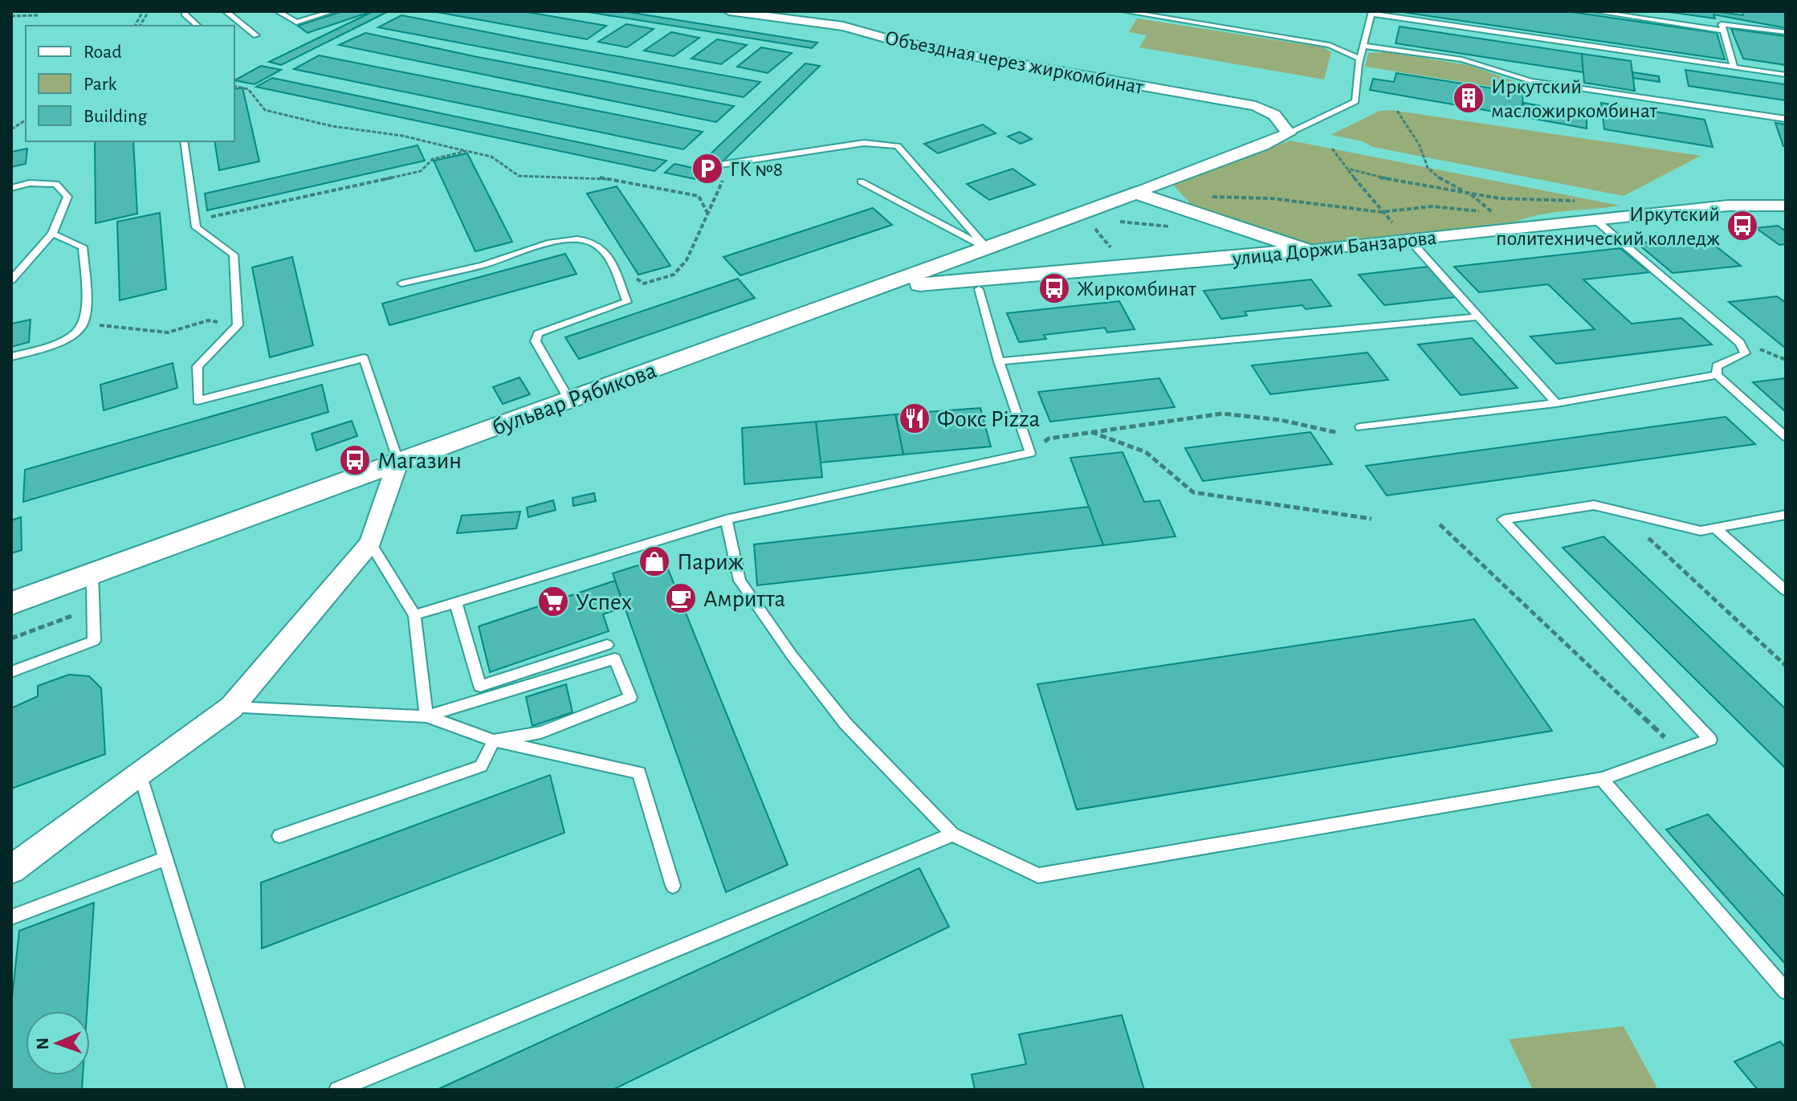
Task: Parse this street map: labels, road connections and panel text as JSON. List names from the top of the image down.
{
  "streets": {
    "street": ["Объездная через жиркомбинат", "улица Доржи Банзарова", "бульвар Рябикова"]
  },
  "crossings": [
    ["Объездная через жиркомбинат", "бульвар Рябикова"],
    ["улица Доржи Банзарова", "бульвар Рябикова"]
  ],
  "places": {
    "building": ["Иркутский масложиркомбинат"],
    "parking": ["ГК №8"],
    "bus stop": ["Иркутский политехнический колледж", "Жиркомбинат", "Магазин"],
    "restaurant": ["Фокс Pizza"],
    "shop": ["Париж"],
    "cafe": ["Амритта"],
    "supermarket": ["Успех"]
  },
  "legend": ["Road", "Park", "Building"],
  "north": "left"
}
